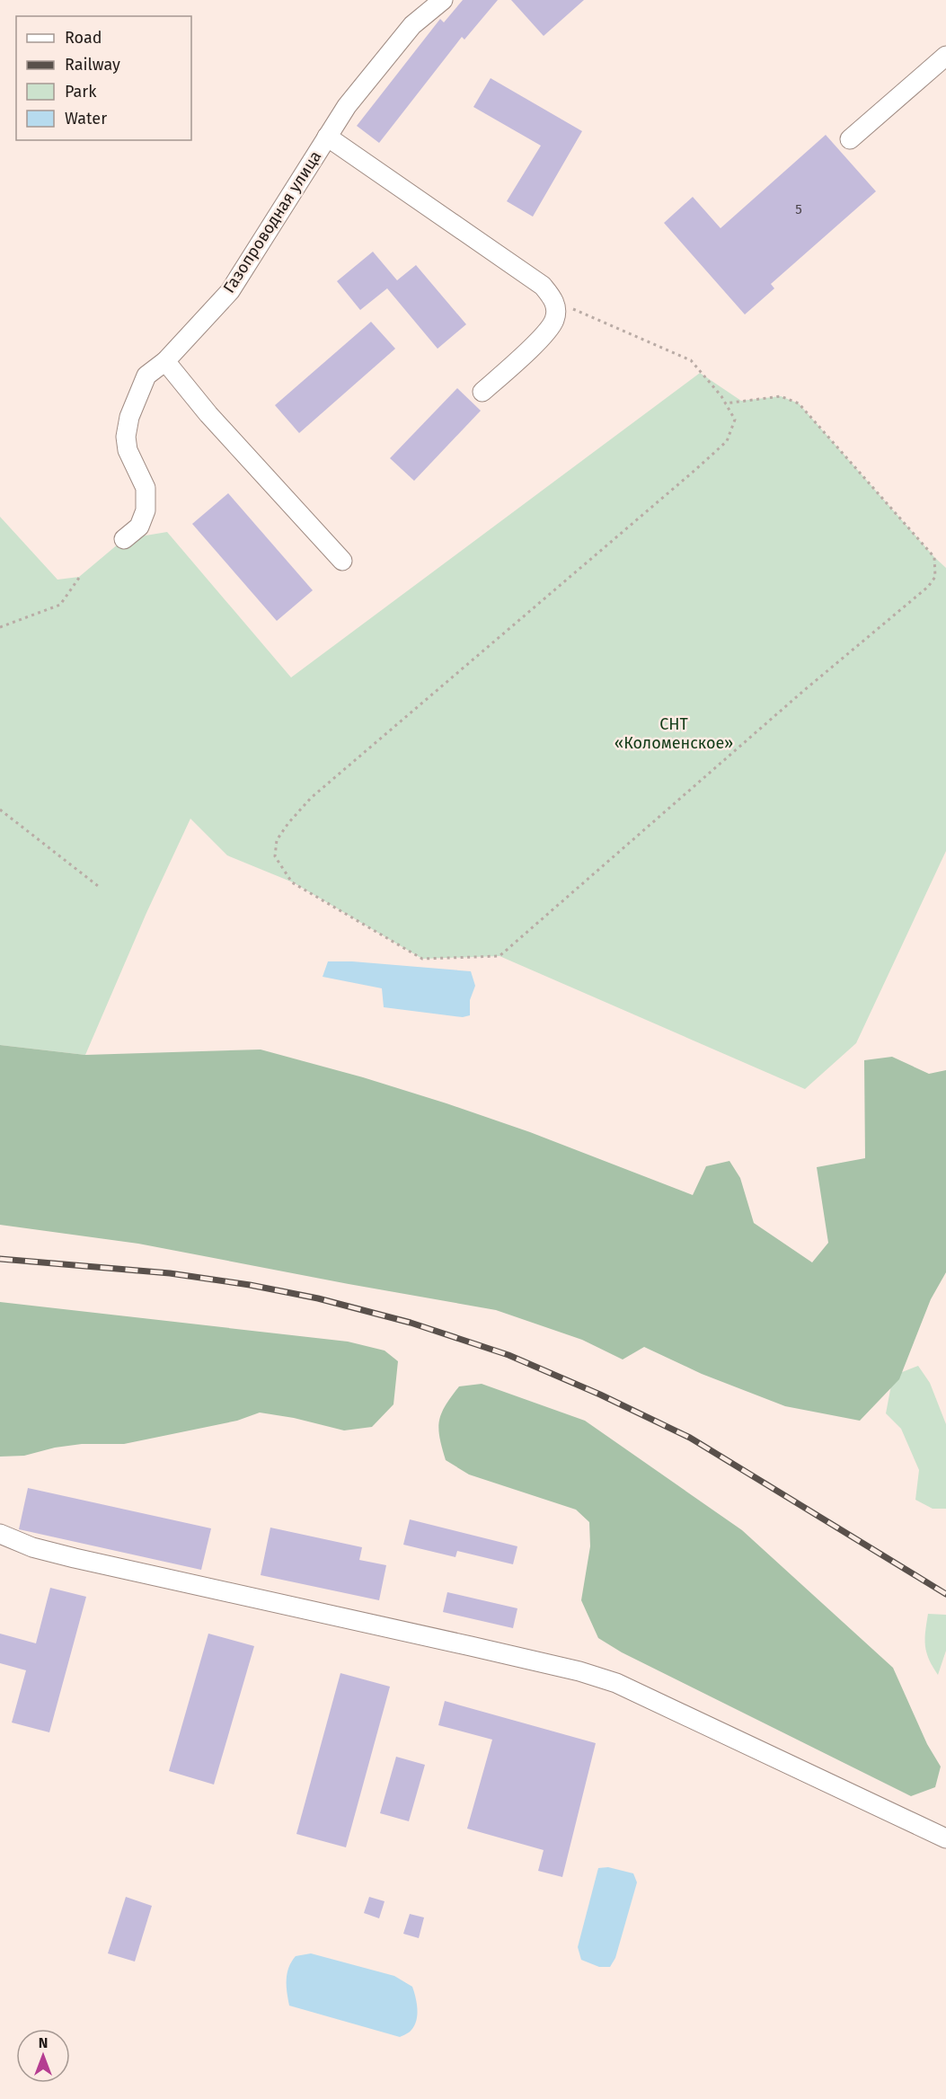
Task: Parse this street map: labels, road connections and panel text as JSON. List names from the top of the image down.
{
  "streets": {
    "street": ["Газопроводная улица"]
  },
  "parks": ["СНТ «Коломенское»"],
  "house_numbers": ["5"],
  "legend": [
    "Road",
    "Railway",
    "Park",
    "Water"
  ],
  "north": "top"
}
